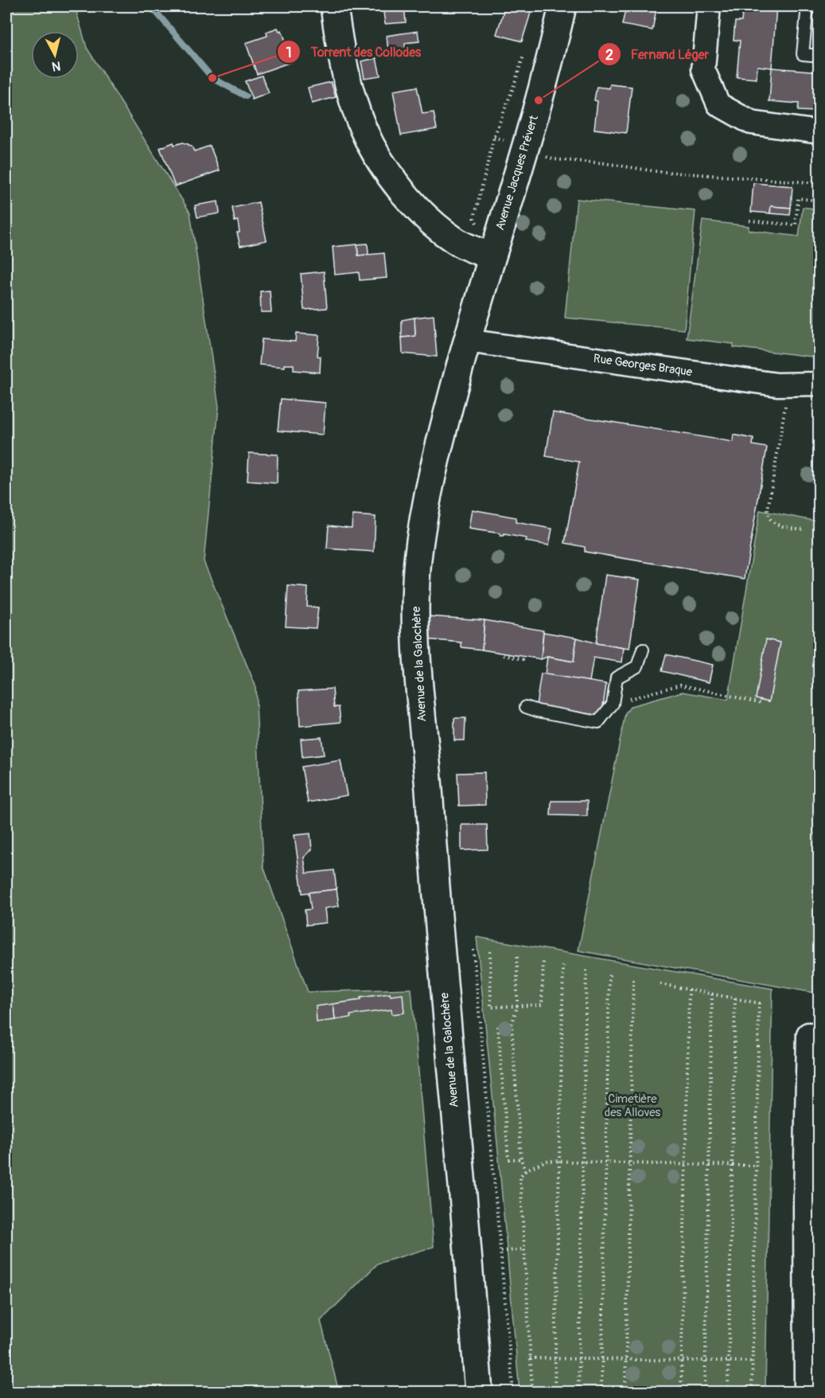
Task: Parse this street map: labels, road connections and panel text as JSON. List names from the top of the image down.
{
  "streets": {
    "main road": ["Avenue Jacques Prévert", "Avenue de la Galochère"],
    "street": ["Rue Georges Braque"]
  },
  "crossings": [
    ["Avenue Jacques Prévert", "Avenue de la Galochère"],
    ["Rue Georges Braque", "Avenue de la Galochère"]
  ],
  "parks": ["Cimetière des Alloves"],
  "places": ["Torrent des Collodes", "Fernand Léger"],
  "north": "bottom"
}
